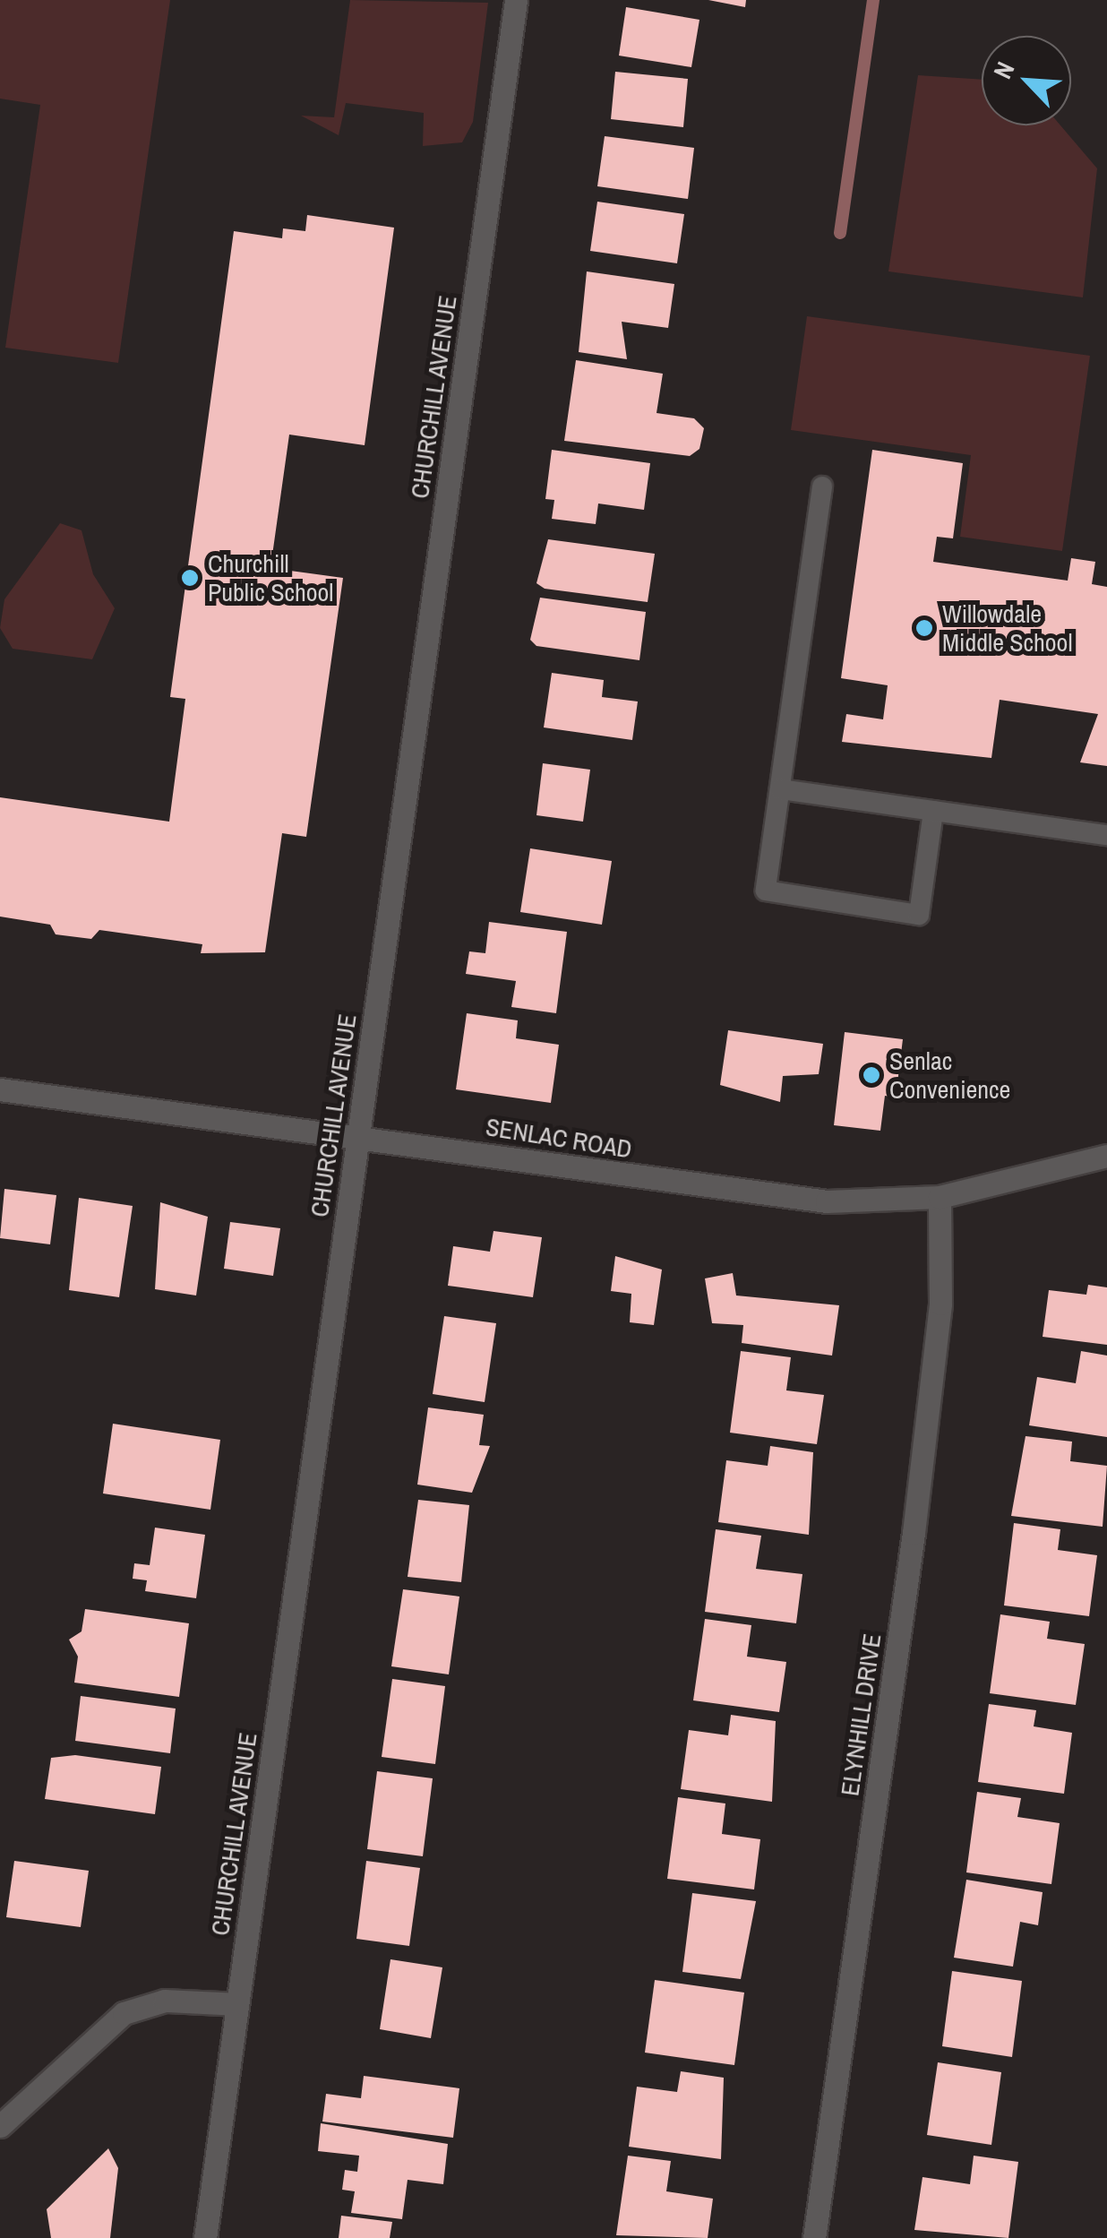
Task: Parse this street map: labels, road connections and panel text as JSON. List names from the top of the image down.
{
  "streets": {
    "street": ["CHURCHILL AVENUE", "SENLAC ROAD", "ELYNHILL DRIVE"]
  },
  "crossings": [
    ["CHURCHILL AVENUE", "SENLAC ROAD"],
    ["SENLAC ROAD", "ELYNHILL DRIVE"]
  ],
  "places": ["Churchill Public School", "Willowdale Middle School", "Senlac Convenience"],
  "north": "top left"
}
